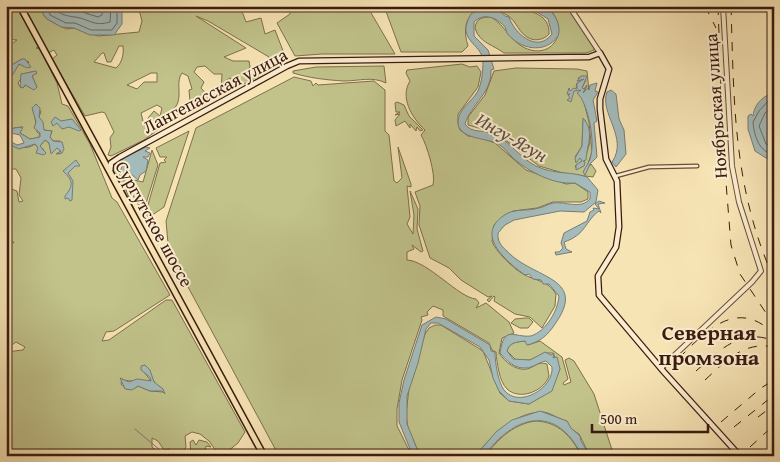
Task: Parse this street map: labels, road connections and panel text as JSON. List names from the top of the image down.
{
  "streets": {
    "main road": ["Лангепасская улица", "Сургутское шоссе"],
    "street": ["Ноябрьская улица"]
  },
  "crossings": [
    ["Лангепасская улица", "Сургутское шоссе"]
  ],
  "districts": ["Северная промзона"],
  "water": ["Ингу-Ягун"],
  "scale_bar": "500 m"
}
